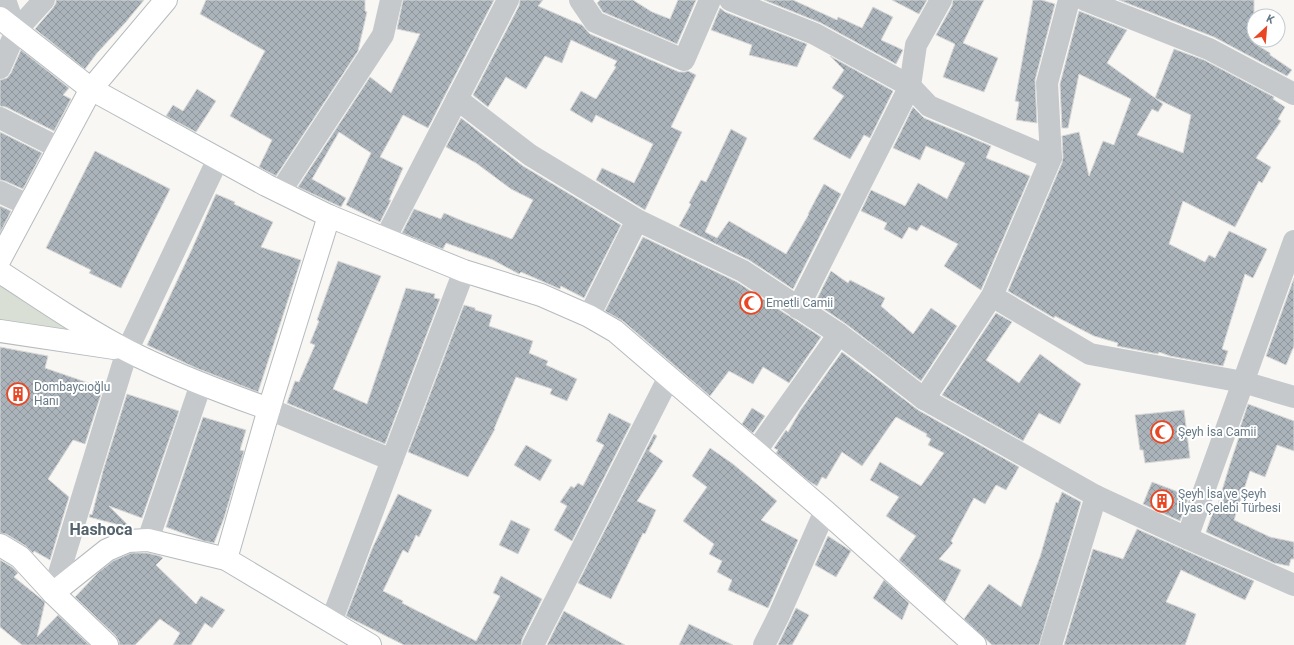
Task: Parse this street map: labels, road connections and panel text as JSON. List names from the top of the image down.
{
  "districts": ["Hashoca"],
  "places": {
    "mosque": ["Emetli Camii", "Şeyh İsa Camii"],
    "building": ["Dombaycıoğlu Hanı", "Şeyh İsa ve Şeyh İlyas Çelebi Türbesi"]
  },
  "north": "top right"
}
